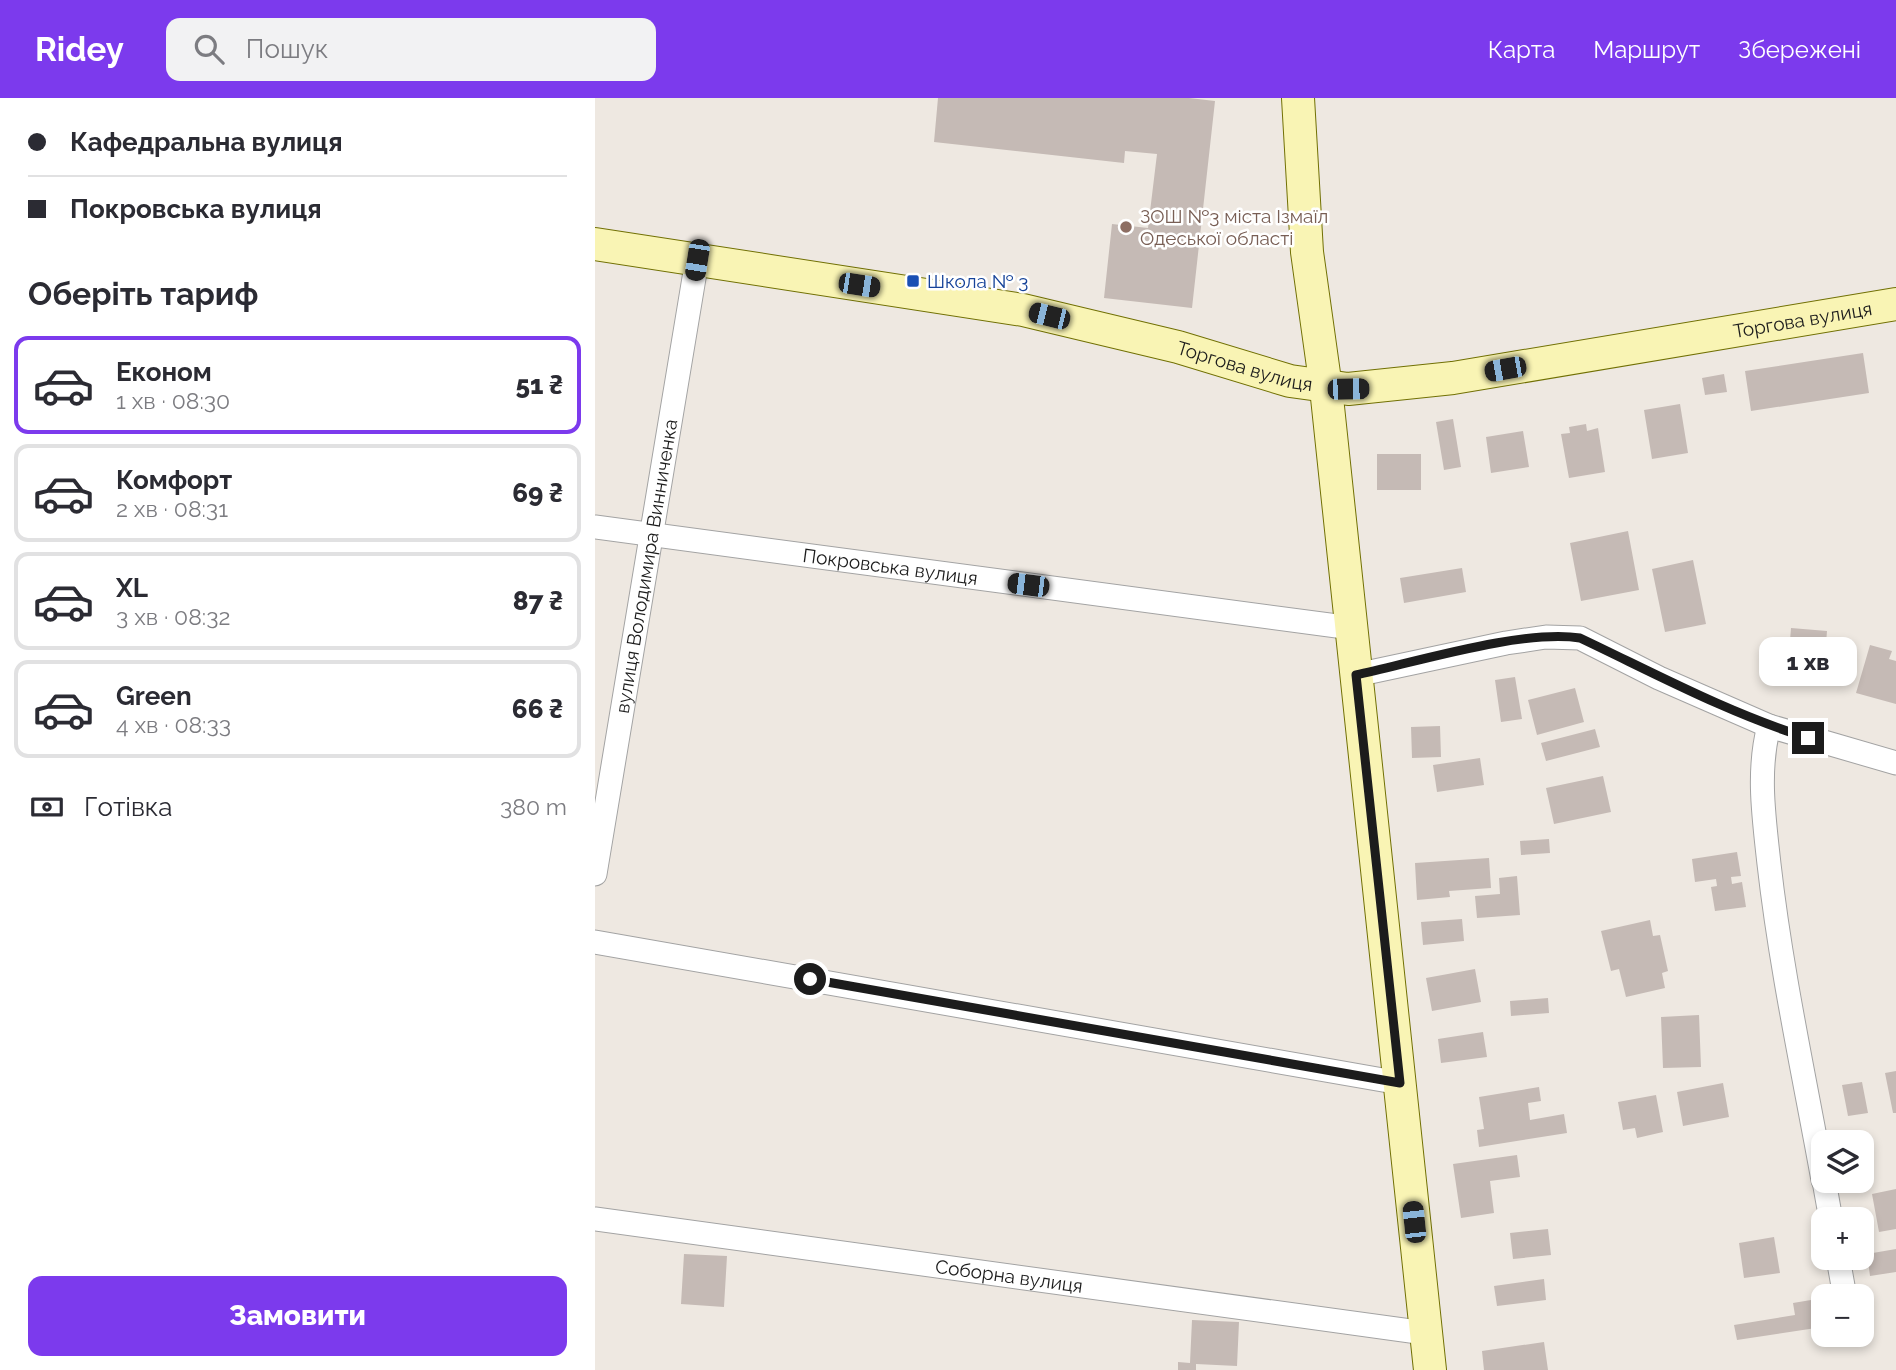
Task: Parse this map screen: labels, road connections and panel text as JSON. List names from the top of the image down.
{
  "streets": {
    "main road": ["Торгова вулиця"],
    "street": ["вулиця Володимира Винниченка", "Покровська вулиця", "Соборна вулиця"]
  },
  "crossings": [
    ["Торгова вулиця", "вулиця Володимира Винниченка"],
    ["вулиця Володимира Винниченка", "Покровська вулиця"]
  ],
  "places": {
    "other": ["ЗОШ №3 міста Ізмаїл Одеської області"],
    "transit": ["Школа № 3"]
  },
  "page": {
    "header": "Ridey",
    "search": "Пошук",
    "nav": ["Карта", "Маршрут", "Збережені"],
    "banner": ["Кафедральна вулиця", "Покровська вулиця"],
    "heading": "Оберіть тариф",
    "list": [
      {
        "name": "Економ",
        "note": "1 хв · 08:30",
        "value": "51 ₴"
      },
      {
        "name": "Комфорт",
        "note": "2 хв · 08:31",
        "value": "69 ₴"
      },
      {
        "name": "XL",
        "note": "3 хв · 08:32",
        "value": "87 ₴"
      },
      {
        "name": "Green",
        "note": "4 хв · 08:33",
        "value": "66 ₴"
      }
    ],
    "bubble": "1 хв",
    "pay": ["Готівка", "380 m"],
    "map_buttons": ["+", "−"],
    "buttons": "Замовити"
  }
}
